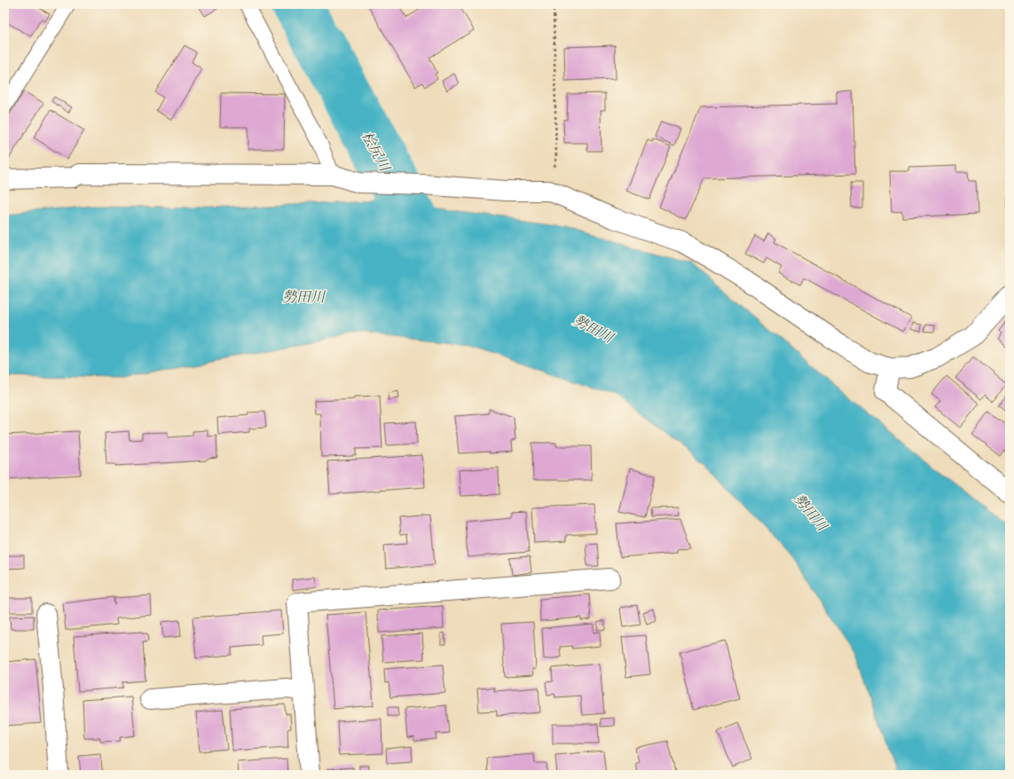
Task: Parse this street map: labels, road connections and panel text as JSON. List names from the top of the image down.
{
  "water": ["桧尻川", "勢田川"]
}
